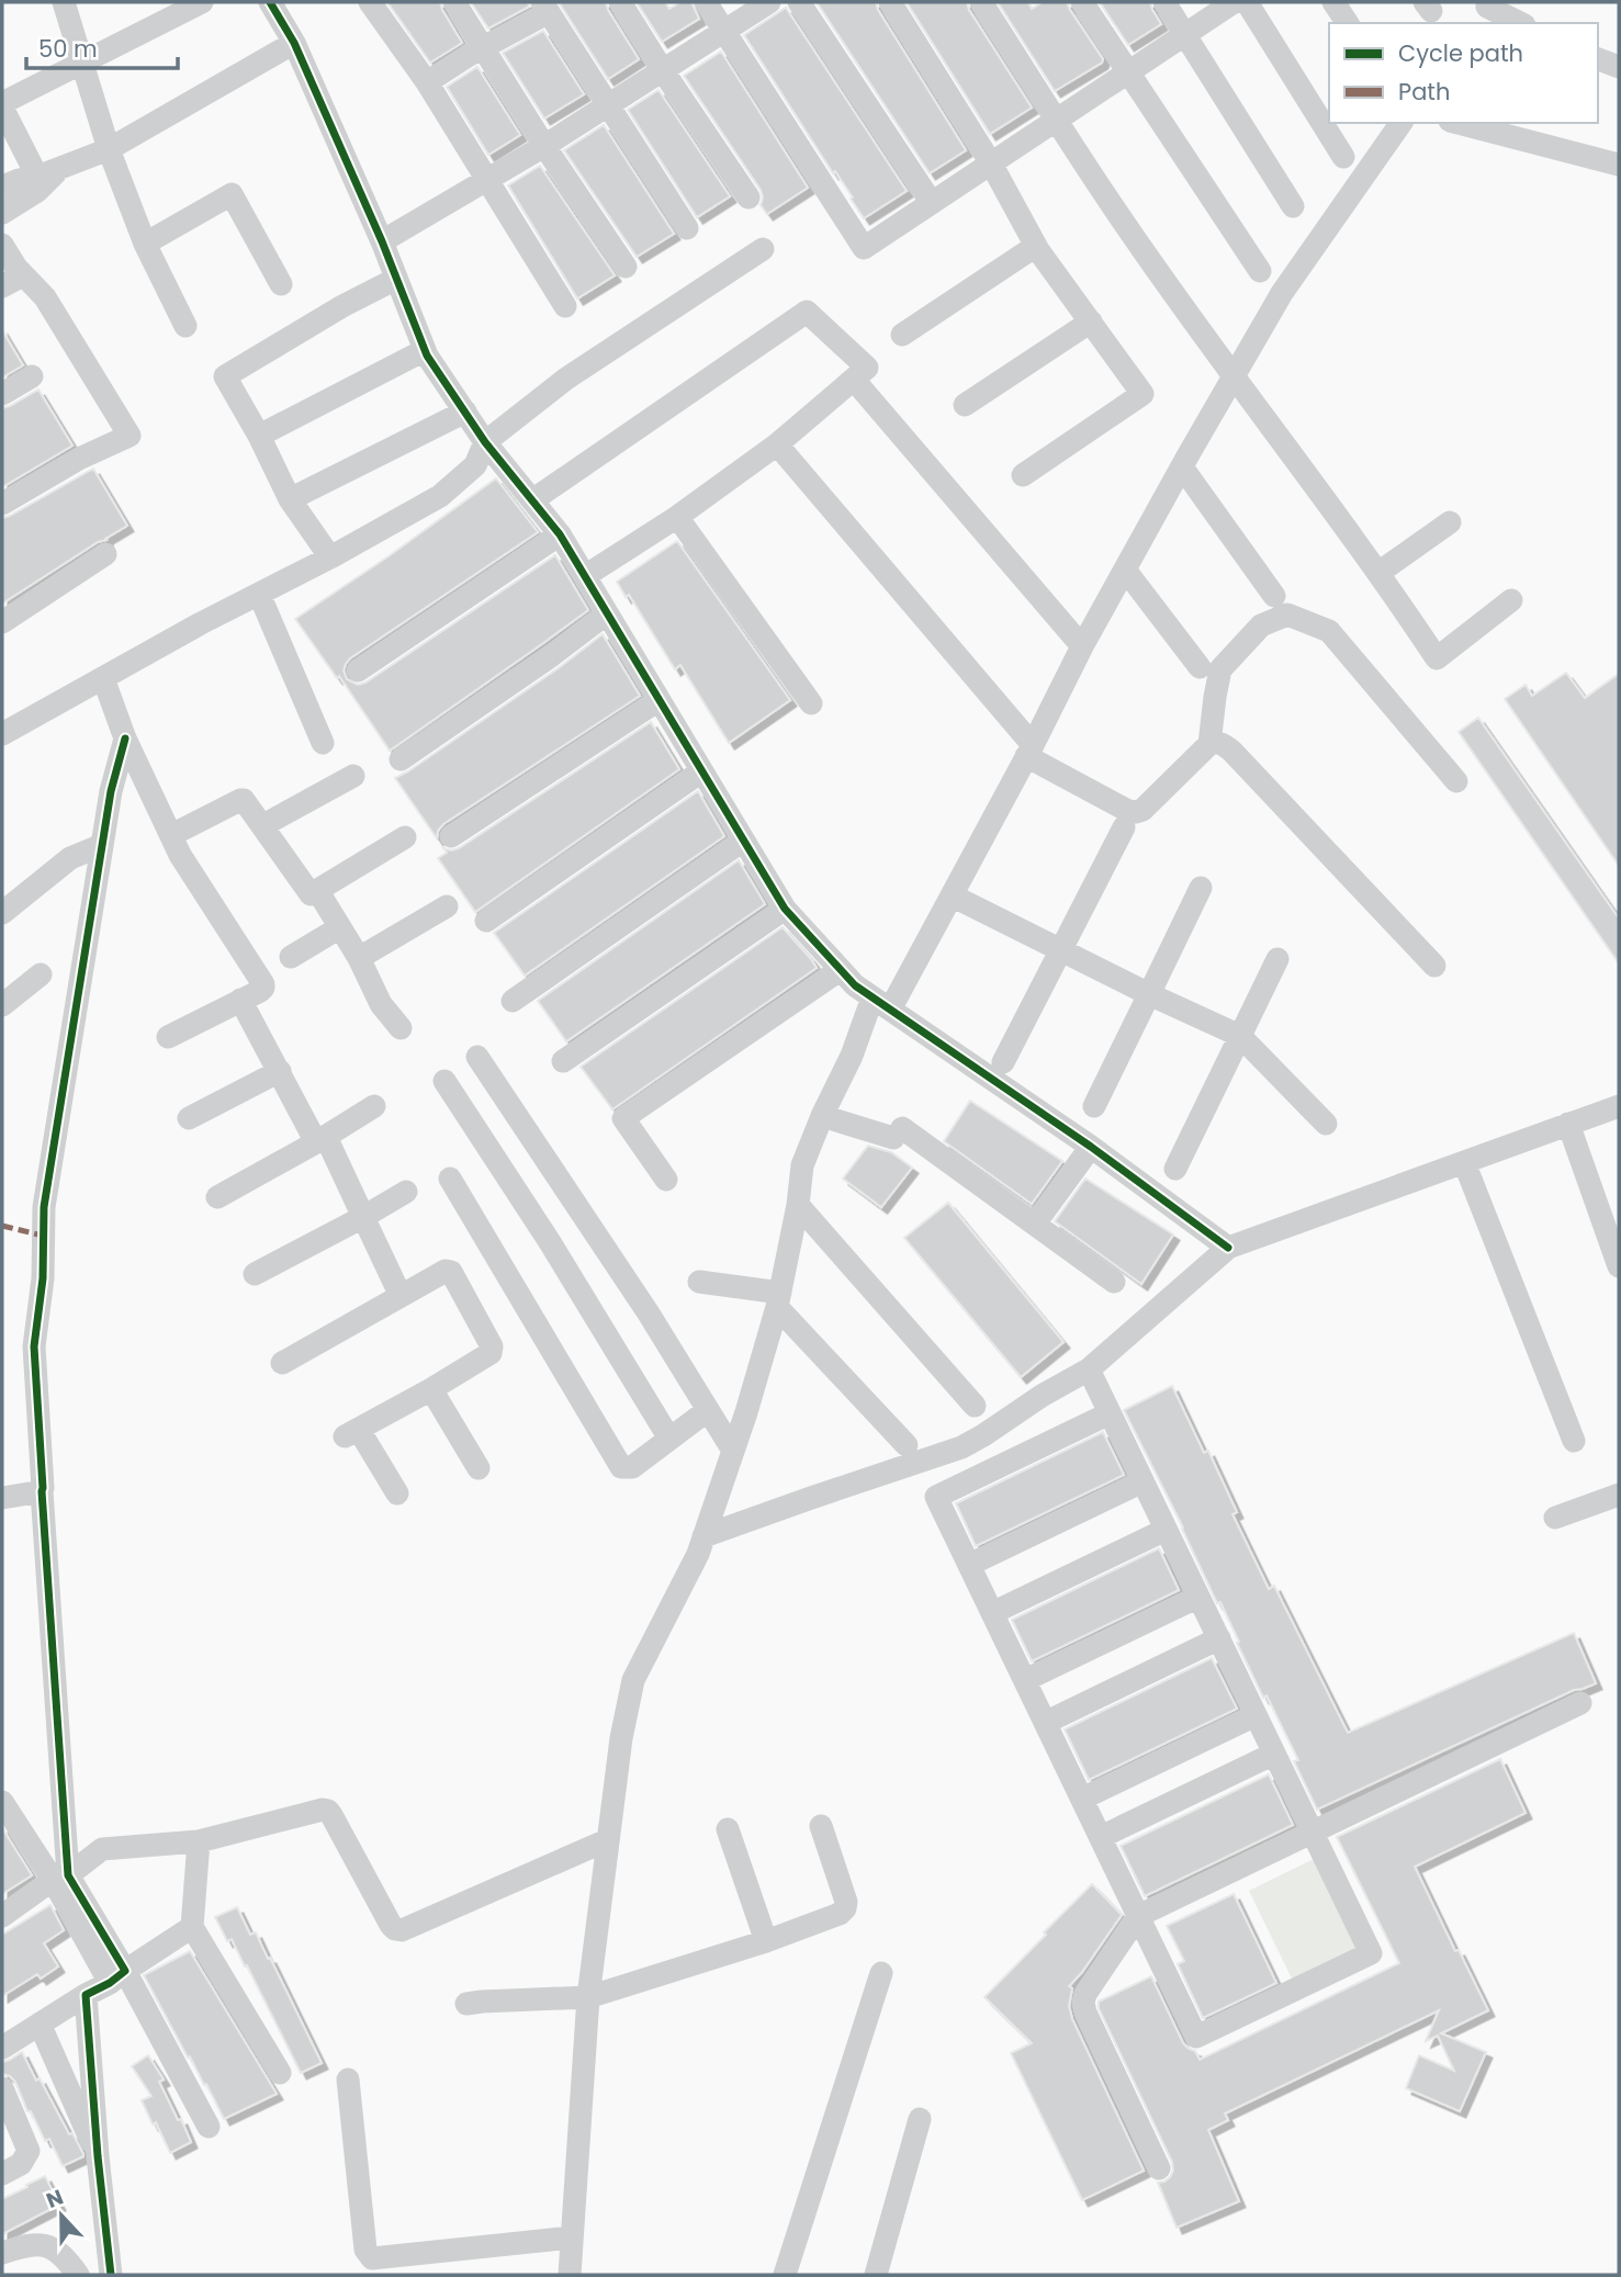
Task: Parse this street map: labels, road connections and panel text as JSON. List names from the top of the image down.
{
  "legend": ["Cycle path", "Path"],
  "scale_bar": "50 m",
  "north": "top"
}
